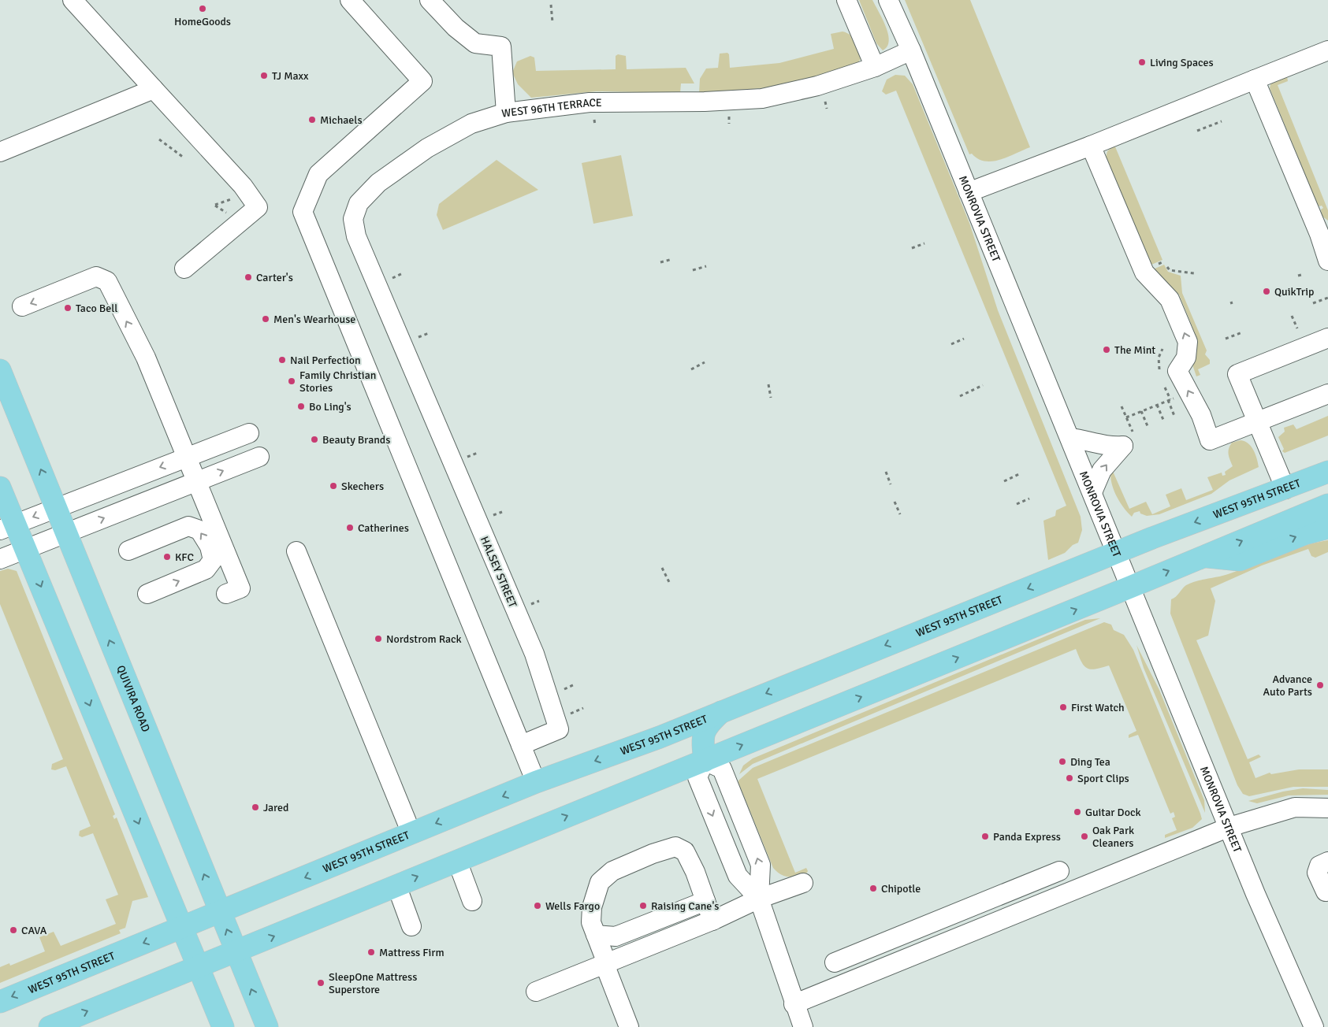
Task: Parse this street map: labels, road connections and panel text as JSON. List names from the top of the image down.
{
  "streets": {
    "main road": ["WEST 95TH STREET", "QUIVIRA ROAD"],
    "street": ["WEST 96TH TERRACE", "MONROVIA STREET", "HALSEY STREET"]
  },
  "crossings": [
    ["WEST 96TH TERRACE", "MONROVIA STREET"],
    ["WEST 96TH TERRACE", "HALSEY STREET"],
    ["MONROVIA STREET", "WEST 95TH STREET"],
    ["WEST 95TH STREET", "QUIVIRA ROAD"]
  ],
  "places": [
    "HomeGoods",
    "Living Spaces",
    "TJ Maxx",
    "Michaels",
    "Carter's",
    "QuikTrip",
    "Taco Bell",
    "Men's Wearhouse",
    "The Mint",
    "Nail Perfection",
    "Family Christian Stories",
    "Bo Ling's",
    "Beauty Brands",
    "Skechers",
    "Catherines",
    "KFC",
    "Nordstrom Rack",
    "Advance Auto Parts",
    "First Watch",
    "Ding Tea",
    "Sport Clips",
    "Jared",
    "Guitar Dock",
    "Panda Express",
    "Oak Park Cleaners",
    "Chipotle",
    "Wells Fargo",
    "Raising Cane's",
    "CAVA",
    "Mattress Firm",
    "SleepOne Mattress Superstore"
  ]
}
